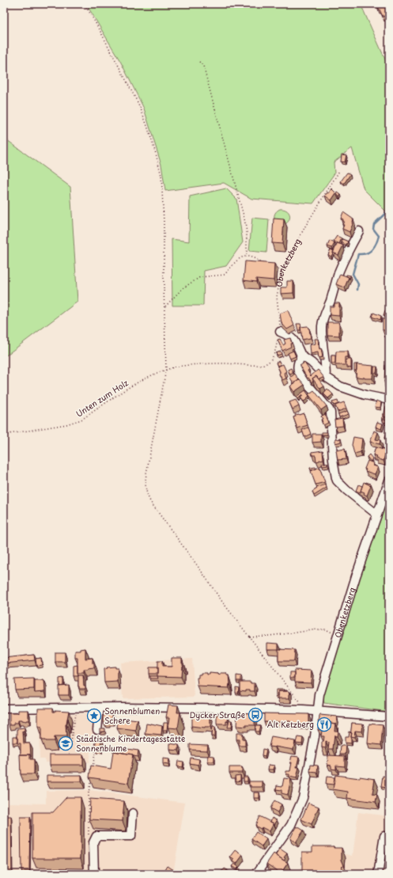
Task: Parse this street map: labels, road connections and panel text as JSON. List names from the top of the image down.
{
  "streets": {
    "street": ["Obenketzberg"],
    "path": ["Unten zum Holz"]
  },
  "crossings": [
    ["Obenketzberg", "Unten zum Holz"]
  ],
  "places": {
    "bus stop": ["Dycker Straße"],
    "place": ["Sonnenblumen Schere"],
    "restaurant": ["Alt Ketzberg"],
    "school or university": ["Städtische Kindertagesstätte Sonnenblume"]
  }
}
